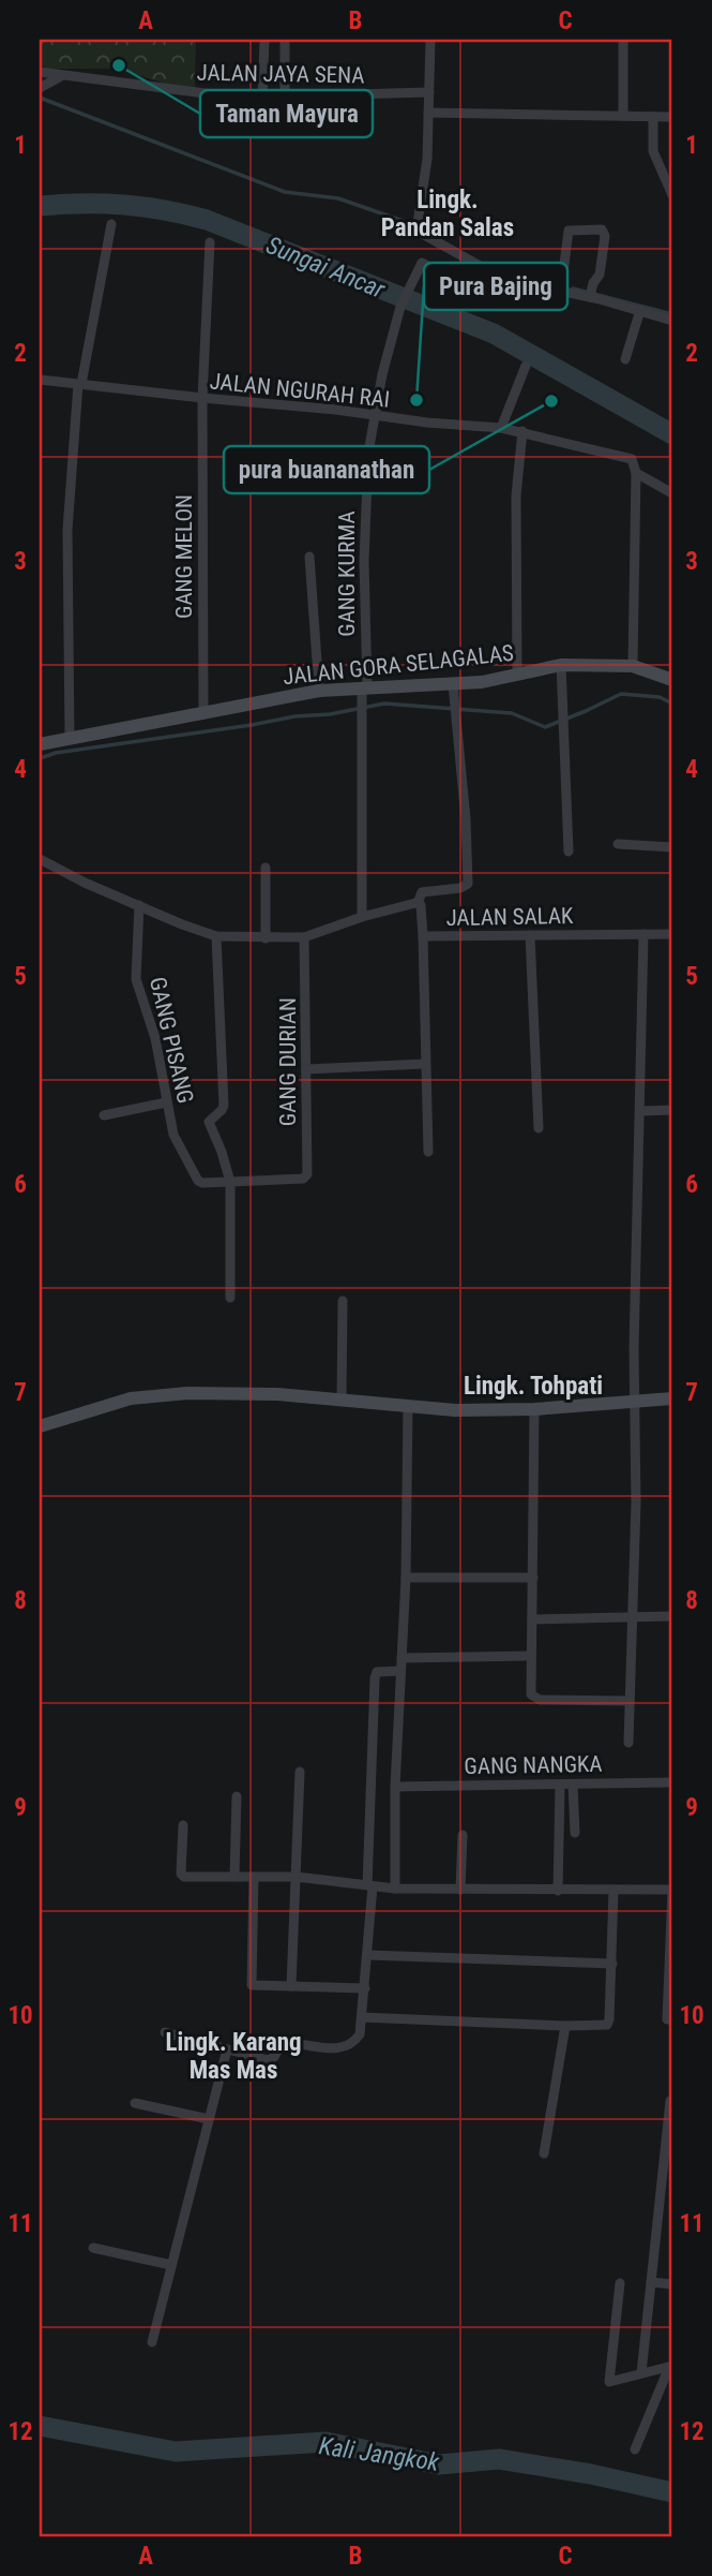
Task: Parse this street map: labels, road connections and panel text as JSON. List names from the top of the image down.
{
  "streets": {
    "street": [
      "JALAN JAYA SENA",
      "JALAN NGURAH RAI",
      "GANG MELON",
      "GANG KURMA",
      "JALAN GORA SELAGALAS",
      "JALAN SALAK",
      "GANG PISANG",
      "GANG DURIAN",
      "GANG NANGKA"
    ]
  },
  "crossings": [
    ["JALAN NGURAH RAI", "GANG MELON"],
    ["JALAN NGURAH RAI", "GANG KURMA"],
    ["GANG MELON", "JALAN GORA SELAGALAS"],
    ["GANG KURMA", "JALAN GORA SELAGALAS"],
    ["GANG KURMA", "JALAN SALAK"],
    ["JALAN SALAK", "GANG PISANG"],
    ["JALAN SALAK", "GANG DURIAN"],
    ["GANG PISANG", "GANG DURIAN"]
  ],
  "districts": ["Lingk. Pandan Salas", "Lingk. Tohpati", "Lingk. Karang Mas Mas"],
  "water": ["Sungai Ancar", "Kali Jangkok"],
  "places": ["Taman Mayura", "Pura Bajing", "pura buananathan"],
  "grid": {
    "columns": ["A", "B", "C"],
    "rows": [
      "1",
      "2",
      "3",
      "4",
      "5",
      "6",
      "7",
      "8",
      "9",
      "10",
      "11",
      "12"
    ]
  }
}
